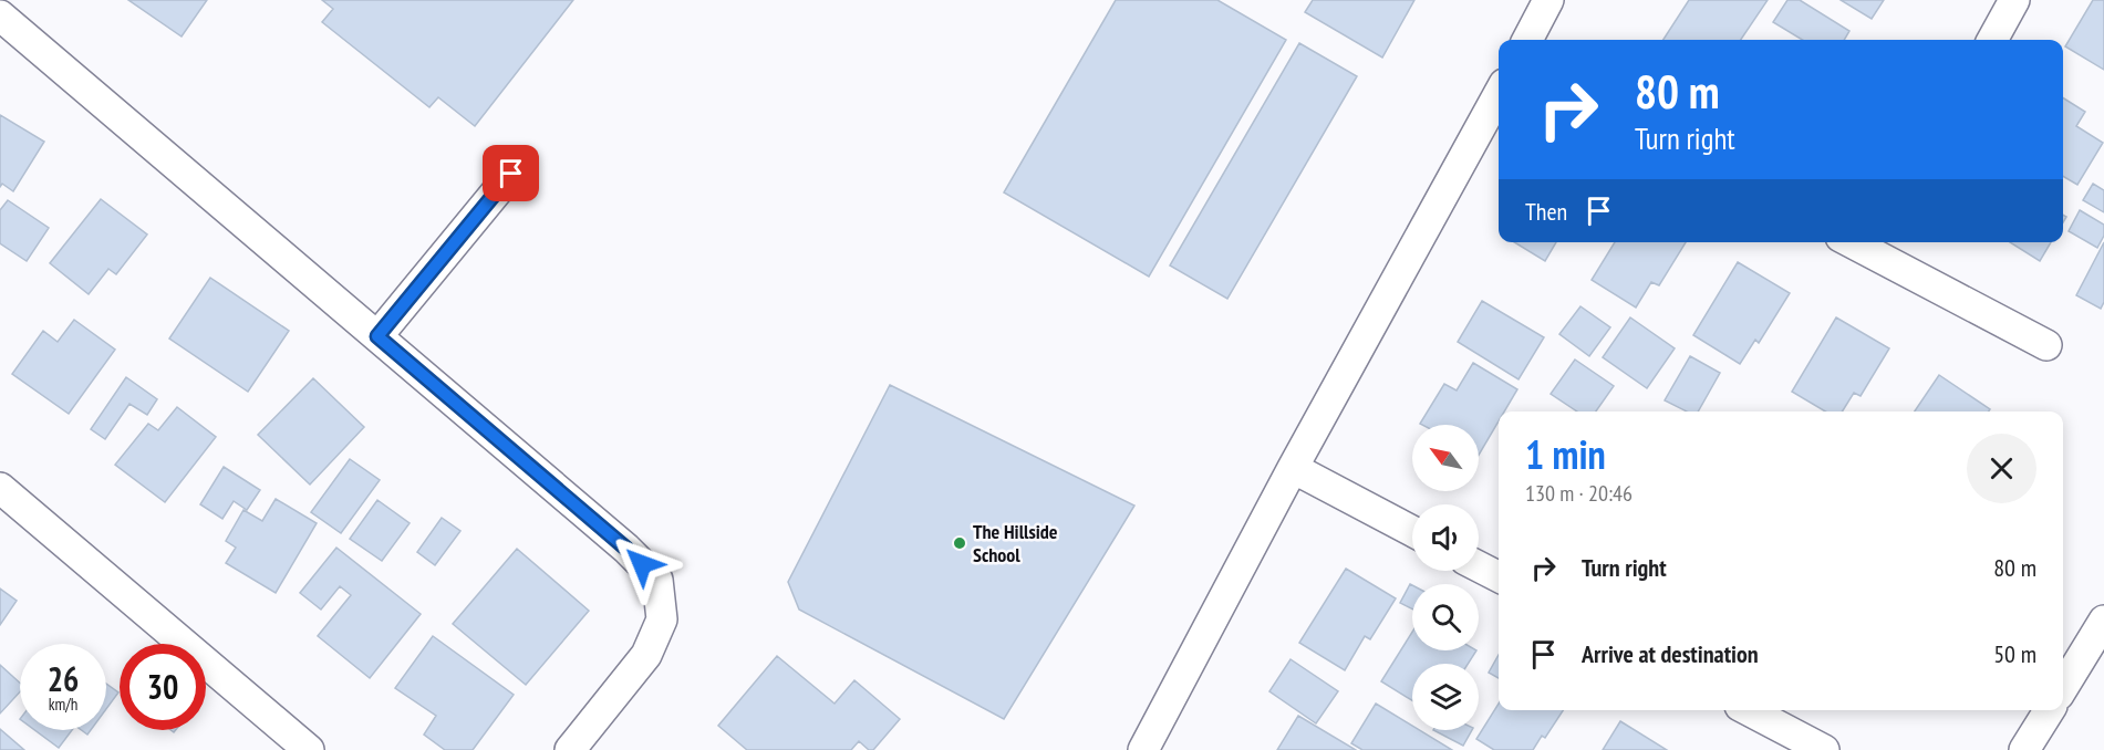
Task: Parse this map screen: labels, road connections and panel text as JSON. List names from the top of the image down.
{
  "places": ["The Hillside School"],
  "north": "top left",
  "page": {
    "turn": ["80 m", "Turn right"],
    "then": "Then",
    "heading": ["1 min", "130 m · 20:46"],
    "list": [
      {
        "name": "Turn right",
        "value": "80 m"
      },
      {
        "name": "Arrive at destination",
        "value": "50 m"
      }
    ],
    "speed": "26 km/h",
    "limit": "30"
  }
}
